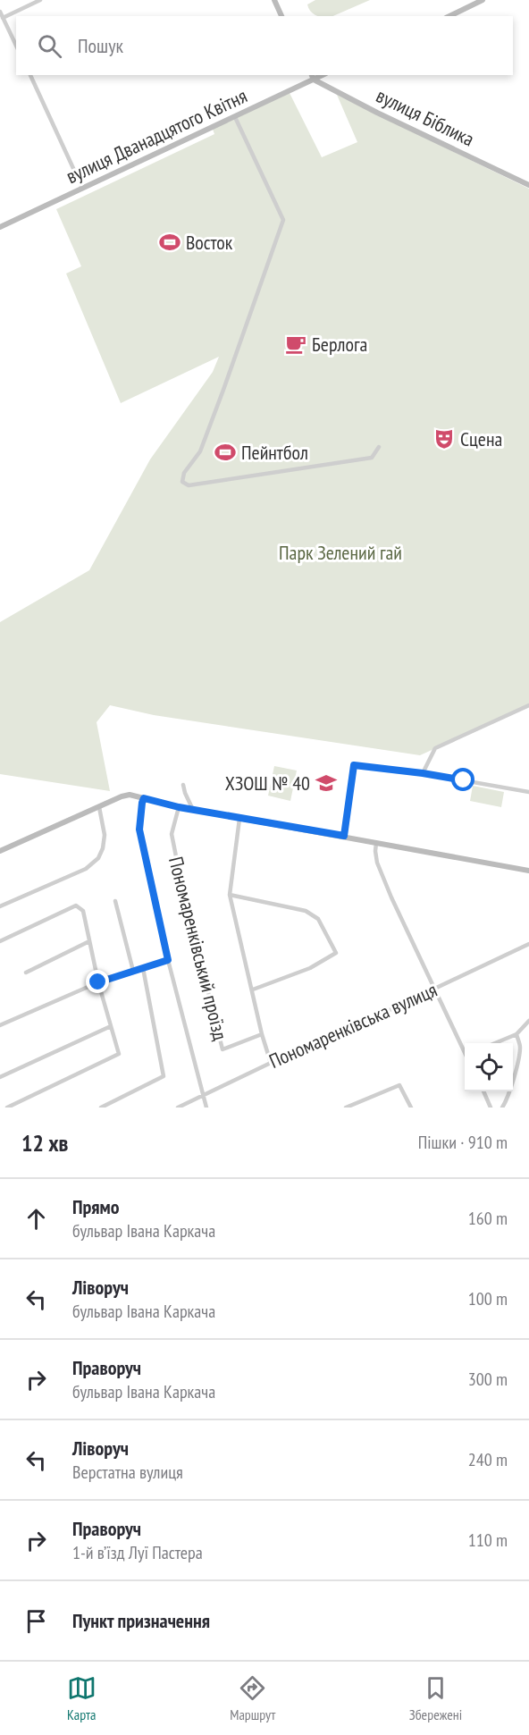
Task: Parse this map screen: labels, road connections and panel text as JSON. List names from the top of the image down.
{
  "streets": {
    "street": [
      "вулиця Біблика",
      "вулиця Дванадцятого Квітня",
      "Пономаренківський проїзд",
      "Пономаренківська вулиця"
    ]
  },
  "crossings": [
    ["вулиця Біблика", "вулиця Дванадцятого Квітня"]
  ],
  "parks": ["Парк Зелений гай"],
  "places": {
    "sports": ["Восток", "Пейнтбол"],
    "cafe": ["Берлога"],
    "theatre": ["Сцена"],
    "school or university": ["ХЗОШ № 40"]
  },
  "page": {
    "search": "Пошук",
    "heading": ["12 хв", "Пішки · 910 m"],
    "list": [
      ["Прямо", "бульвар Івана Каркача", "160 m"],
      ["Ліворуч", "бульвар Івана Каркача", "100 m"],
      ["Праворуч", "бульвар Івана Каркача", "300 m"],
      ["Ліворуч", "Верстатна вулиця", "240 m"],
      ["Праворуч", "1-й в’їзд Луї Пастера", "110 m"],
      "Пункт призначення"
    ],
    "nav": ["Карта", "Маршрут", "Збережені"]
  }
}
